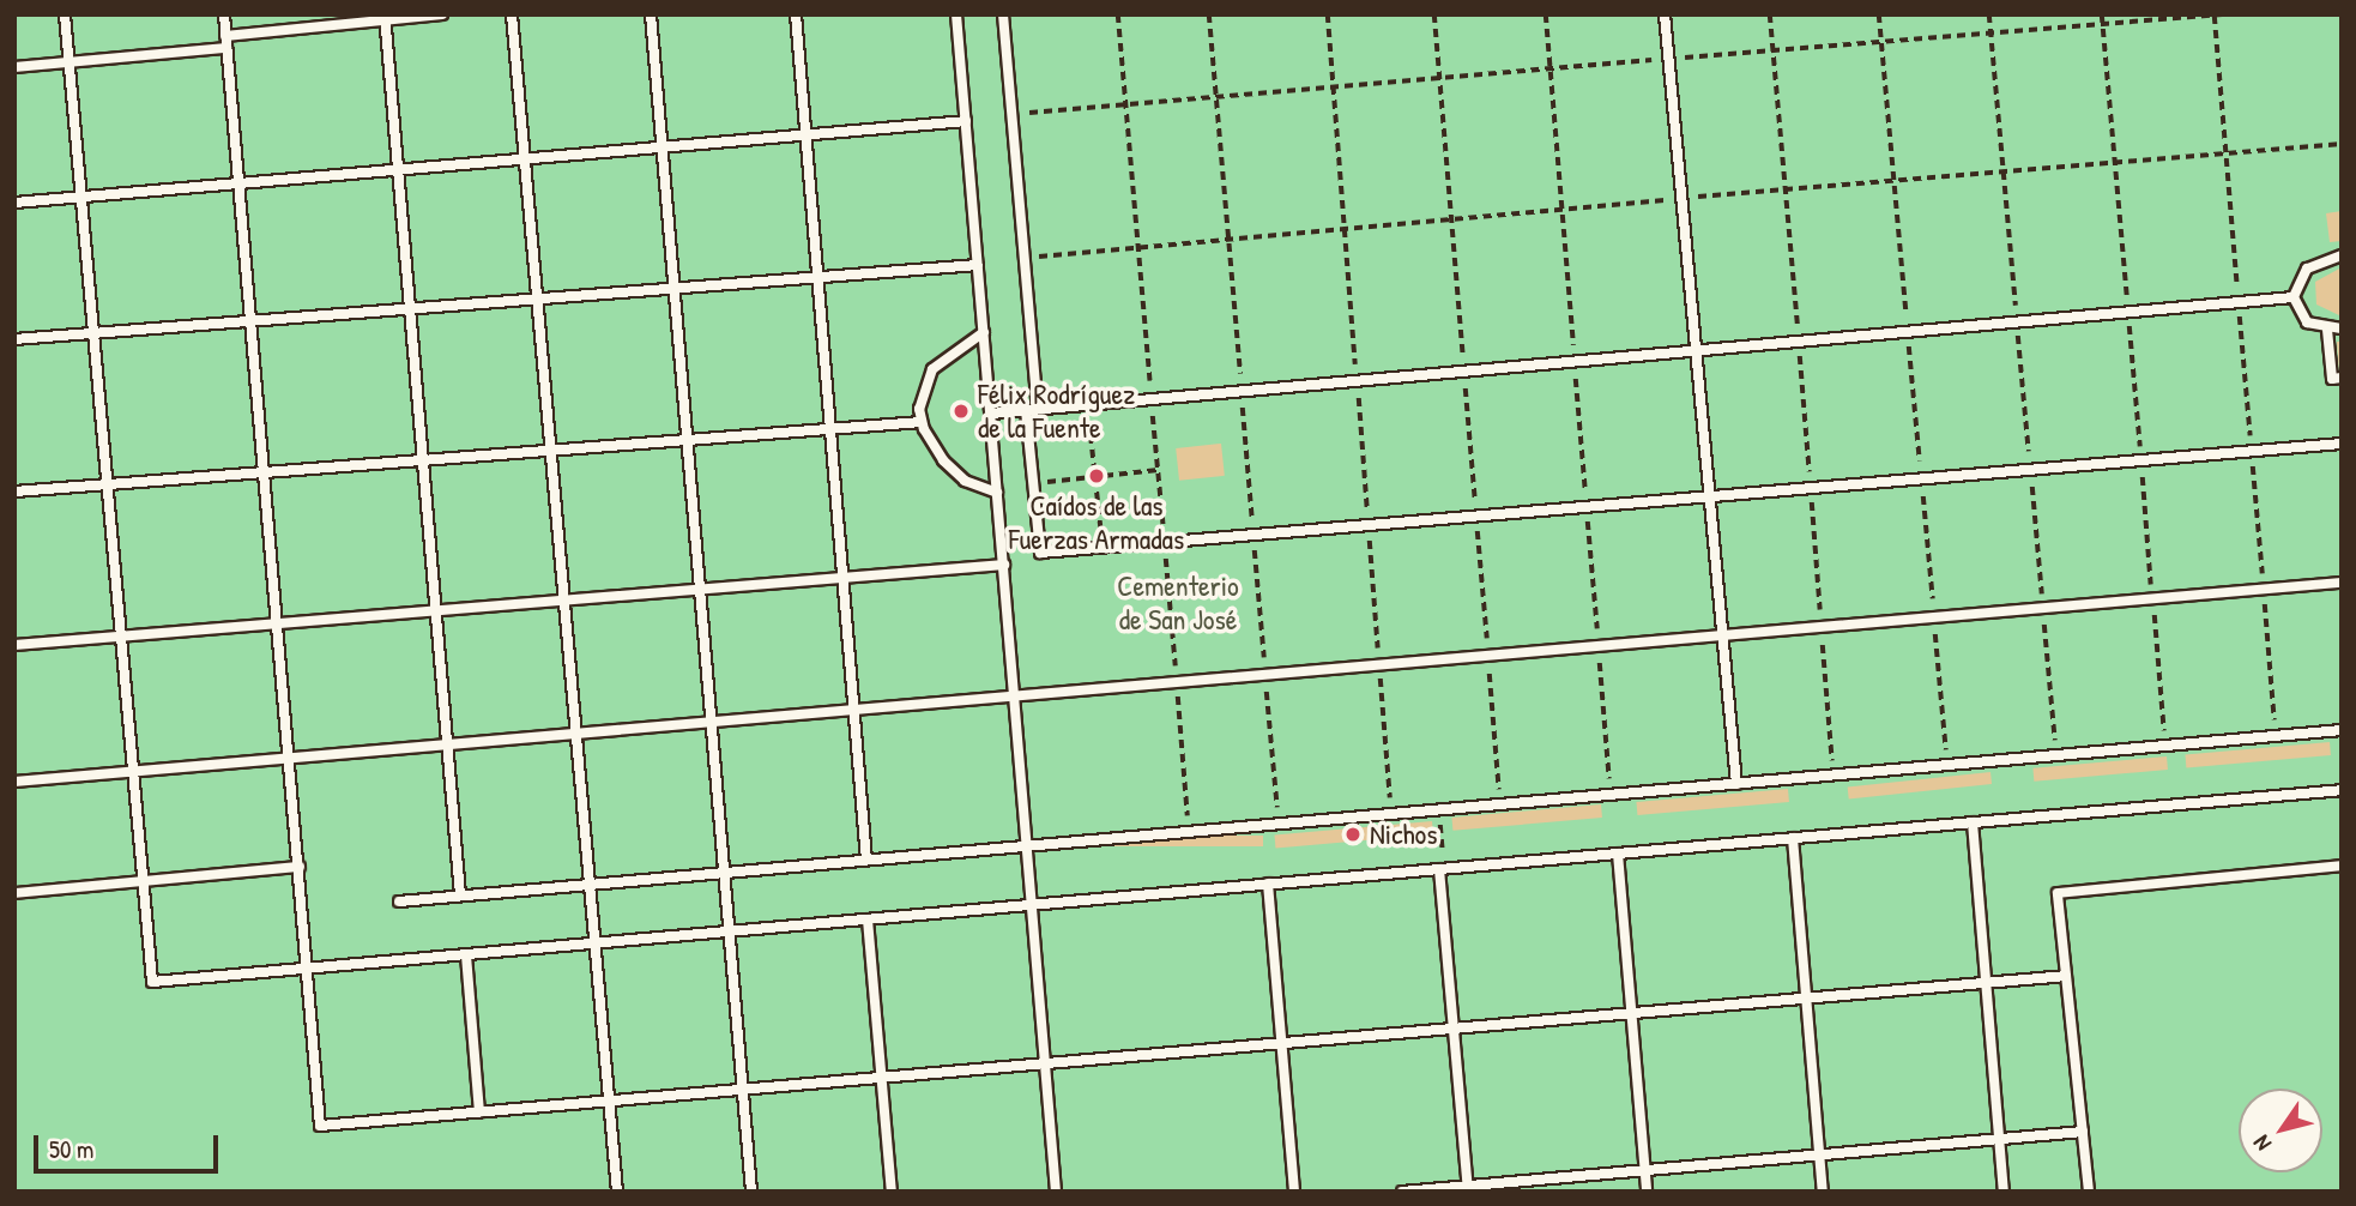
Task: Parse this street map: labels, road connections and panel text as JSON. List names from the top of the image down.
{
  "parks": ["Cementerio de San José"],
  "places": ["Félix Rodríguez de la Fuente", "Caídos de las Fuerzas Armadas", "Nichos"],
  "scale_bar": "50 m",
  "north": "bottom left"
}
